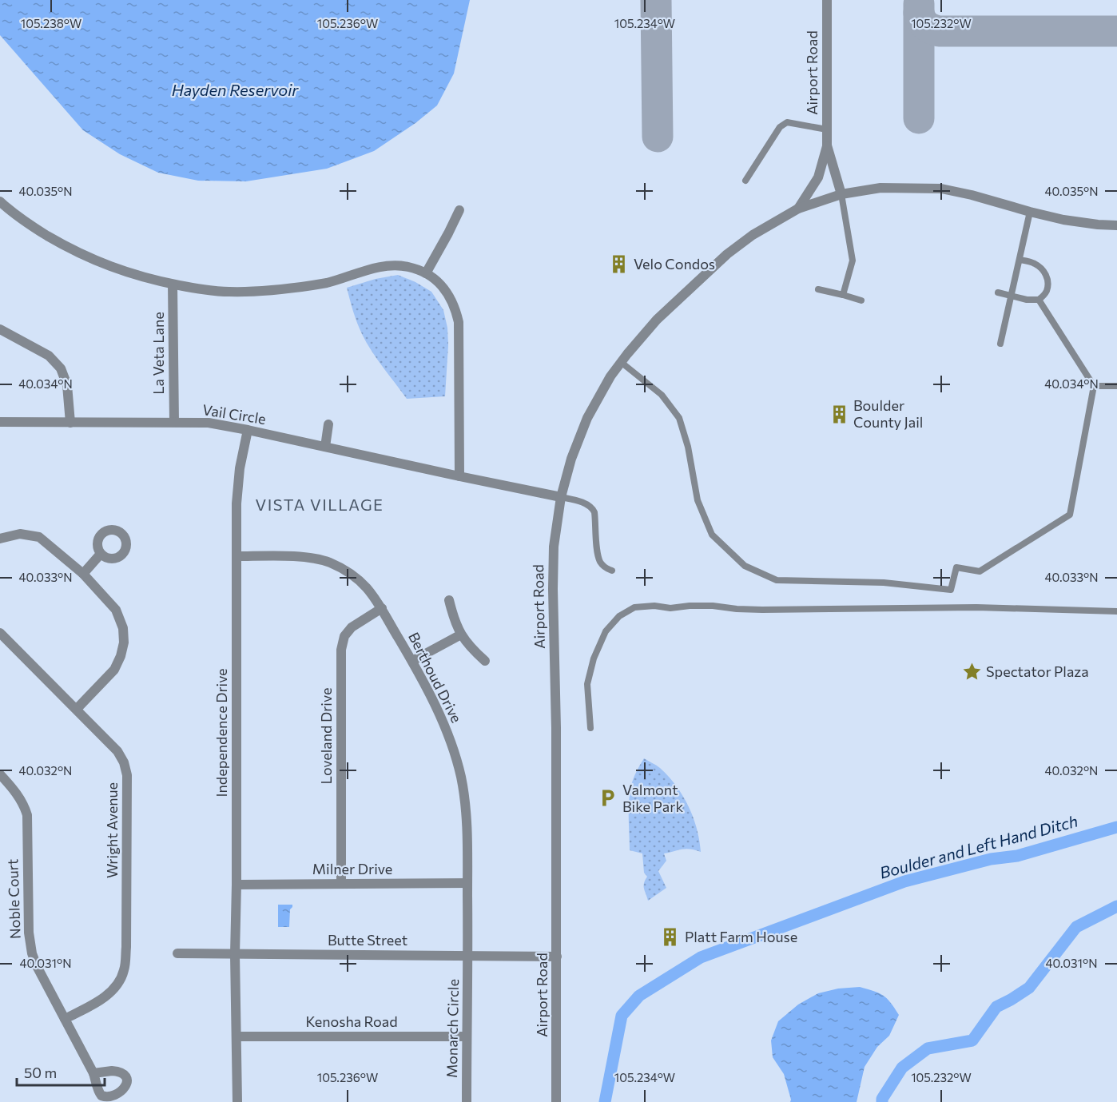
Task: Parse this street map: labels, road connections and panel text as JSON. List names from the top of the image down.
{
  "streets": {
    "street": [
      "Airport Road",
      "La Veta Lane",
      "Vail Circle",
      "Berthoud Drive",
      "Independence Drive",
      "Loveland Drive",
      "Wright Avenue",
      "Milner Drive",
      "Noble Court",
      "Butte Street",
      "Kenosha Road",
      "Monarch Circle"
    ]
  },
  "crossings": [
    ["Airport Road", "Vail Circle"],
    ["Airport Road", "Butte Street"],
    ["La Veta Lane", "Vail Circle"],
    ["Vail Circle", "Independence Drive"],
    ["Berthoud Drive", "Independence Drive"],
    ["Berthoud Drive", "Loveland Drive"],
    ["Berthoud Drive", "Milner Drive"],
    ["Berthoud Drive", "Butte Street"],
    ["Berthoud Drive", "Monarch Circle"],
    ["Independence Drive", "Milner Drive"],
    ["Independence Drive", "Butte Street"],
    ["Independence Drive", "Kenosha Road"],
    ["Loveland Drive", "Milner Drive"],
    ["Wright Avenue", "Noble Court"],
    ["Butte Street", "Monarch Circle"],
    ["Kenosha Road", "Monarch Circle"]
  ],
  "districts": ["VISTA VILLAGE"],
  "water": ["Hayden Reservoir", "Boulder and Left Hand Ditch"],
  "places": {
    "building": ["Velo Condos", "Boulder County Jail", "Platt Farm House"],
    "place": ["Spectator Plaza"],
    "parking": ["Valmont Bike Park"]
  },
  "scale_bar": "50 m",
  "coordinates": [
    "105.238°W",
    "105.236°W",
    "105.234°W",
    "105.232°W",
    "40.035°N",
    "40.034°N",
    "40.033°N",
    "40.032°N",
    "40.031°N"
  ]
}
